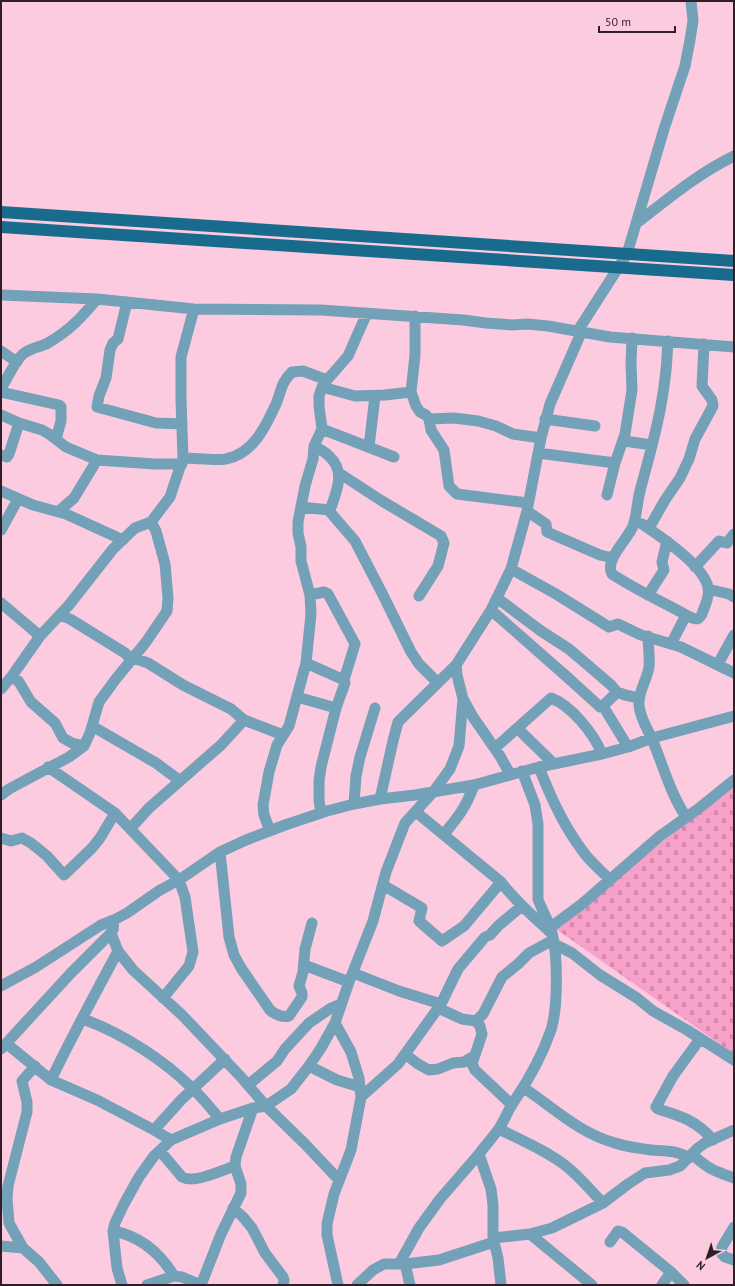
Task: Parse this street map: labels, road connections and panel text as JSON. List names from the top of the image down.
{
  "scale_bar": "50 m",
  "north": "bottom left"
}
